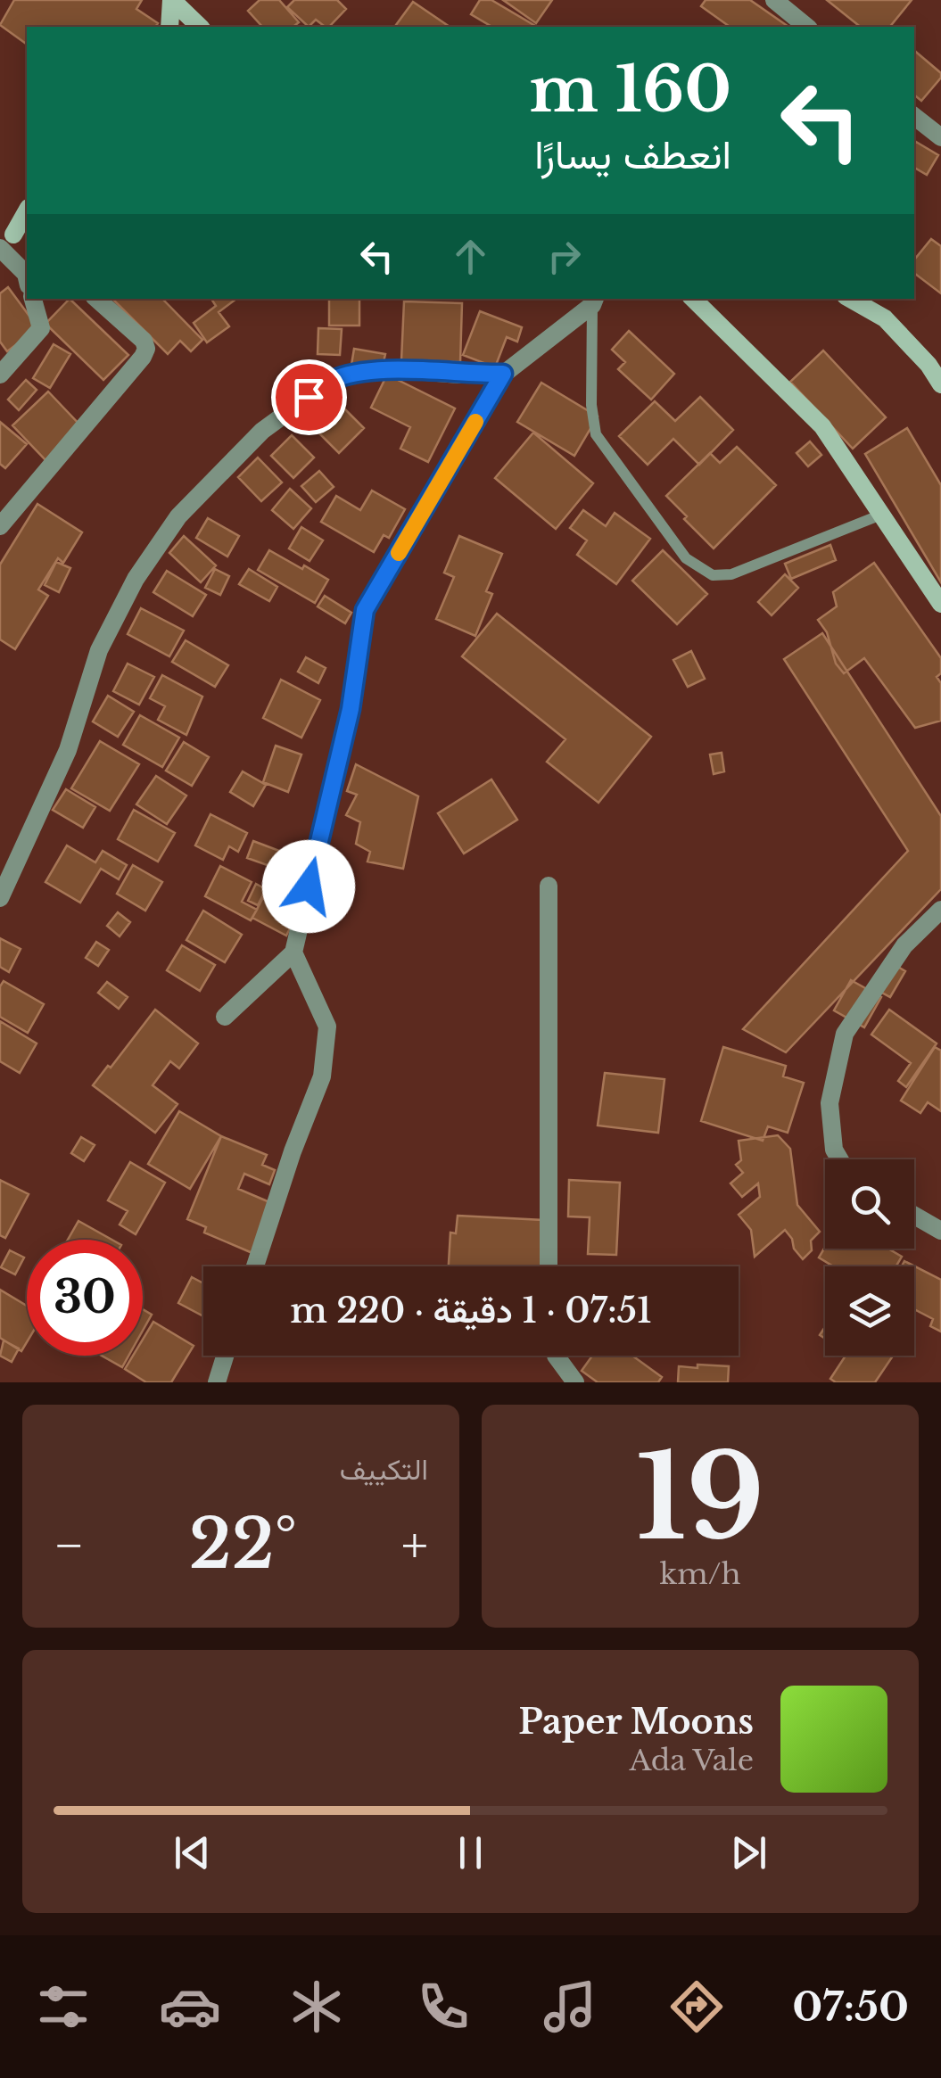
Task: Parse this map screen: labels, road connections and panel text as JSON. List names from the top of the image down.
{
  "page": {
    "turn": ["160 m", "انعطف يسارًا"],
    "limit": "30",
    "trip": "07:51 · 1 دقيقة · 220 m",
    "tile": [
      ["19", "km/h"],
      "التكييف"
    ],
    "heat": ["−", "22°", "+"],
    "song": ["Paper Moons", "Ada Vale"],
    "tabs": "07:50"
  }
}
